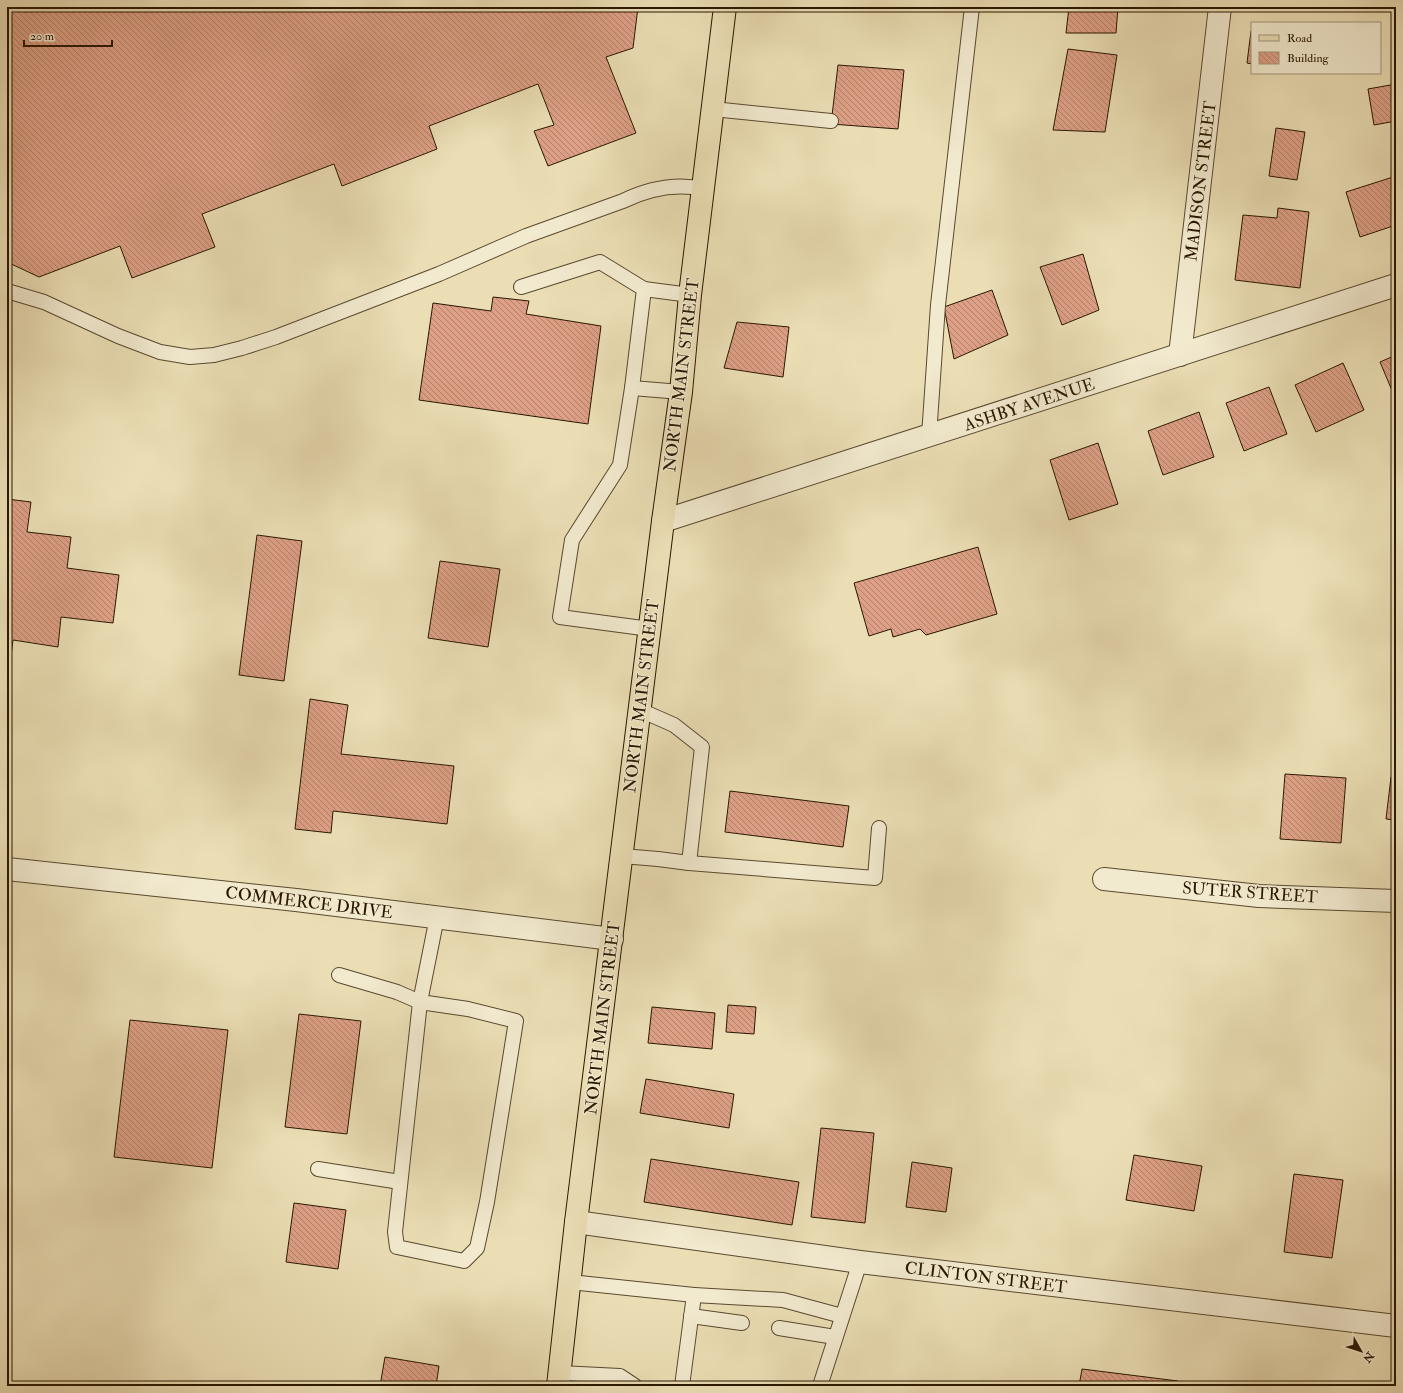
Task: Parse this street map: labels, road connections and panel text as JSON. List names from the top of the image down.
{
  "streets": {
    "main road": ["NORTH MAIN STREET"],
    "street": [
      "MADISON STREET",
      "ASHBY AVENUE",
      "SUTER STREET",
      "COMMERCE DRIVE",
      "CLINTON STREET"
    ]
  },
  "crossings": [
    ["MADISON STREET", "ASHBY AVENUE"],
    ["NORTH MAIN STREET", "ASHBY AVENUE"],
    ["NORTH MAIN STREET", "COMMERCE DRIVE"],
    ["NORTH MAIN STREET", "CLINTON STREET"]
  ],
  "legend": ["Road", "Building"],
  "scale_bar": "20 m",
  "north": "bottom right"
}
